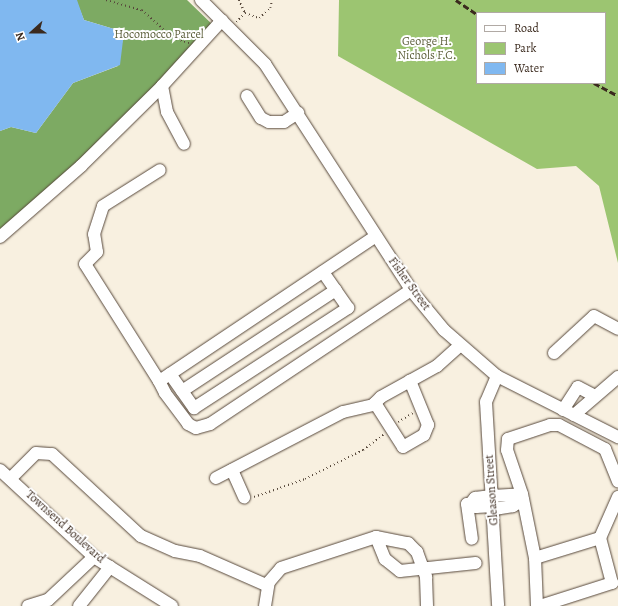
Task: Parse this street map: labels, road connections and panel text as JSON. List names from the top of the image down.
{
  "streets": {
    "street": ["Fisher Street", "Gleason Street", "Townsend Boulevard"]
  },
  "crossings": [
    ["Fisher Street", "Gleason Street"]
  ],
  "parks": ["Hocomocco Parcel", "George H. Nichols F.C."],
  "legend": ["Road", "Park", "Water"],
  "north": "left"
}
